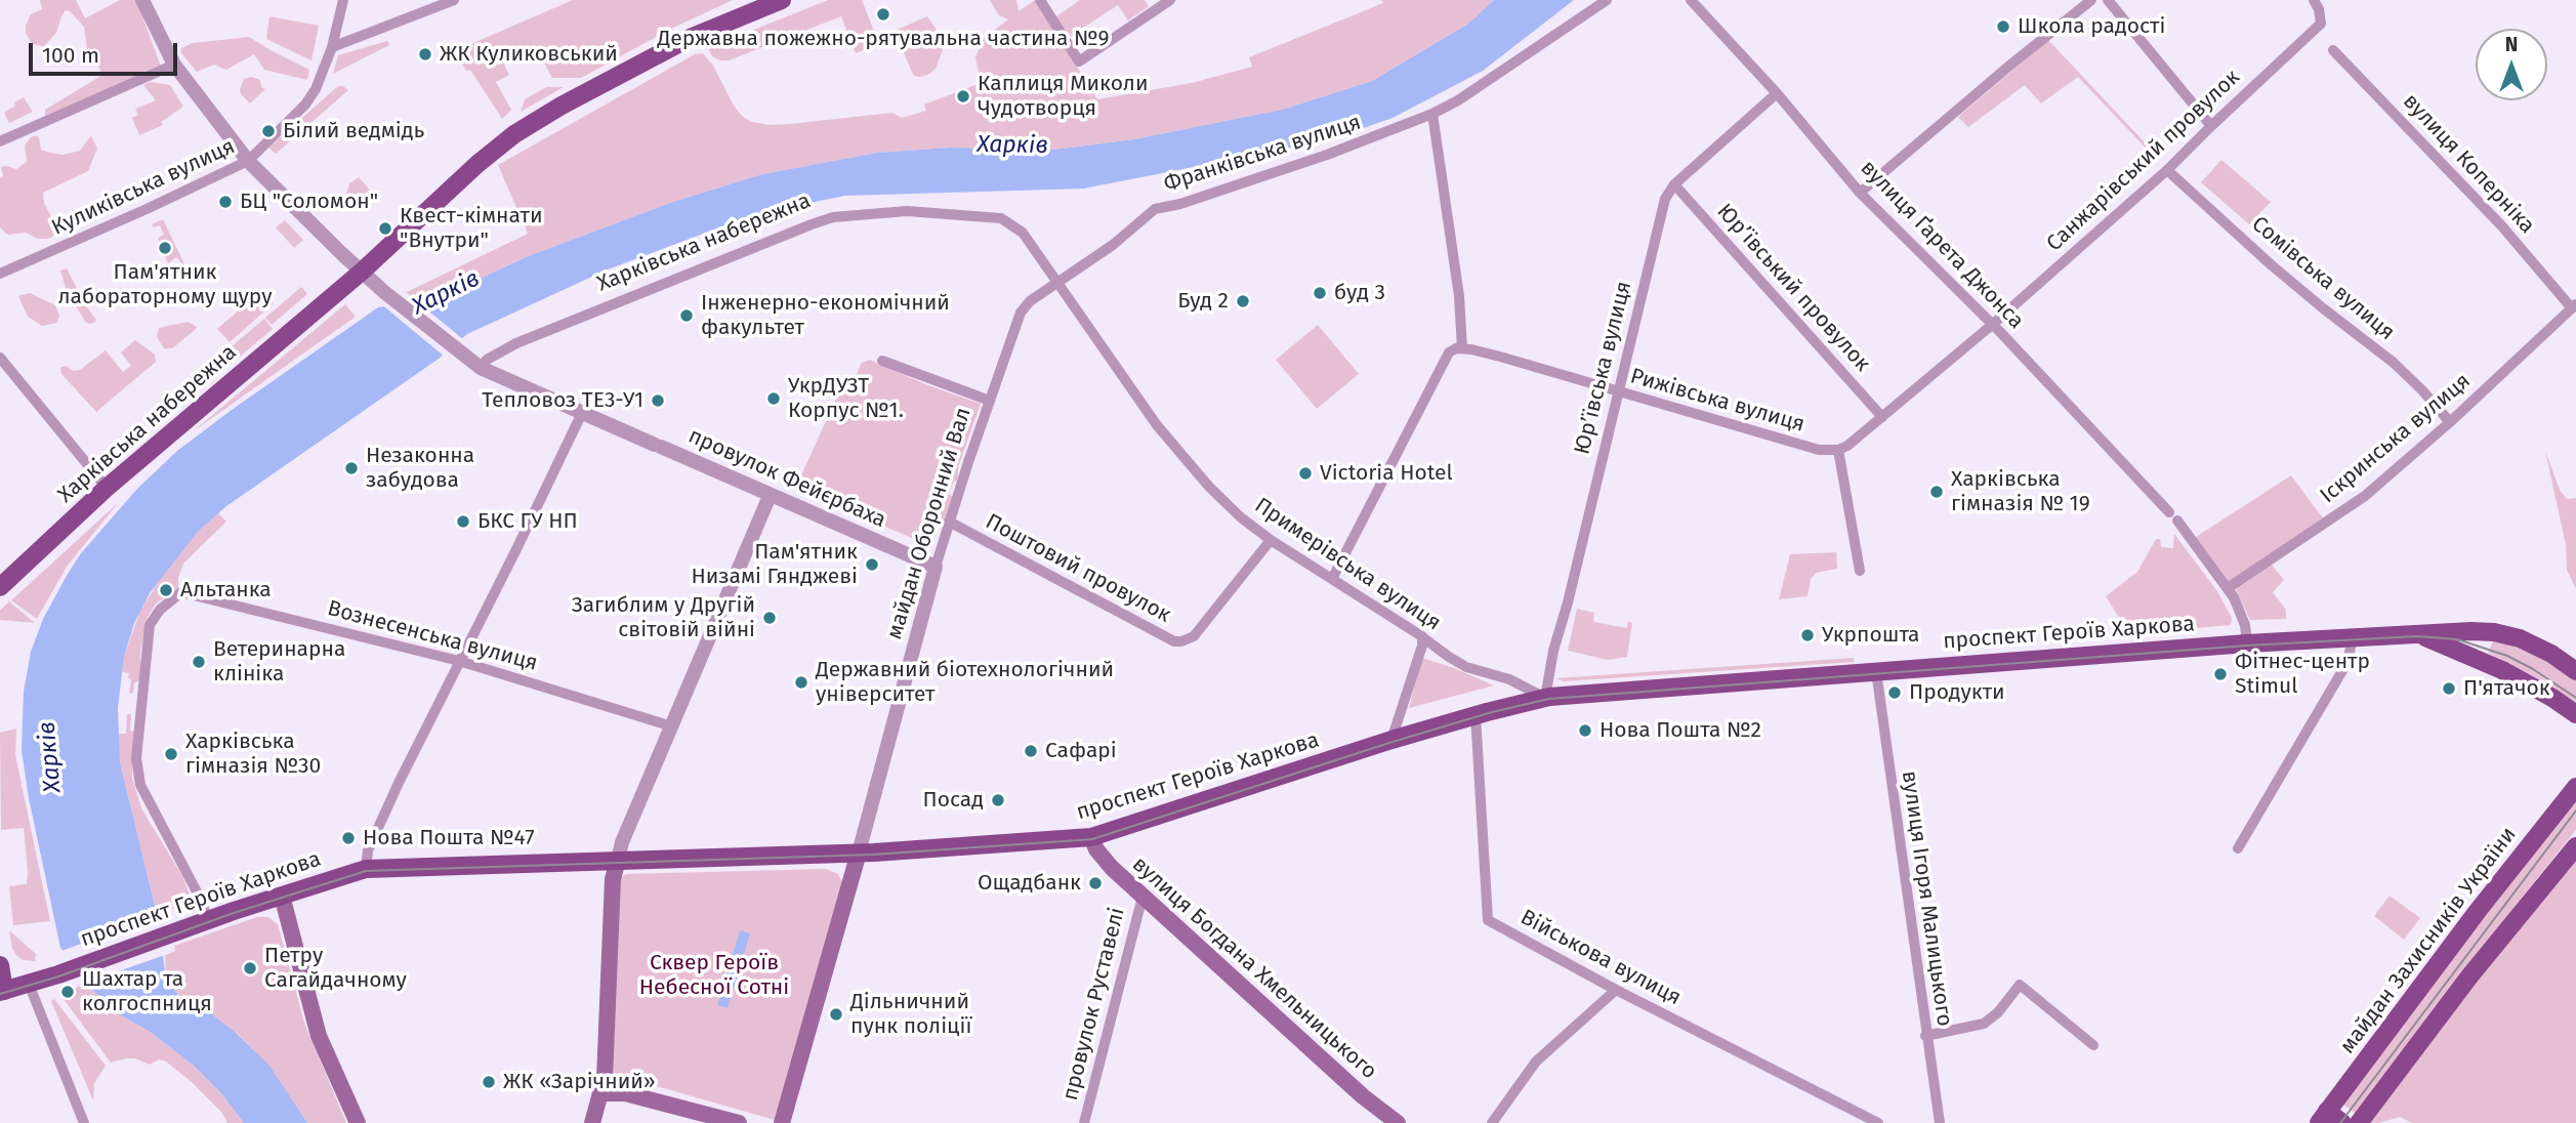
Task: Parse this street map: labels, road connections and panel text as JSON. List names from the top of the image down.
{
  "streets": {
    "main road": [
      "Харківська набережна",
      "проспект Героїв Харкова",
      "майдан Захисників України",
      "вулиця Богдана Хмельницького"
    ],
    "street": [
      "Франківська вулиця",
      "Санжарівський провулок",
      "вулиця Коперніка",
      "Куликівська вулиця",
      "вулиця Ґарета Джонса",
      "Сомівська вулиця",
      "Юр’ївський провулок",
      "Юр’ївська вулиця",
      "Рижівська вулиця",
      "Іскринська вулиця",
      "провулок Фейєрбаха",
      "майдан Оборонний Вал",
      "Примерівська вулиця",
      "Поштовий провулок",
      "Вознесенська вулиця",
      "вулиця Ігоря Малицького",
      "Військова вулиця",
      "провулок Руставелі"
    ]
  },
  "crossings": [
    ["Франківська вулиця", "Харківська набережна"],
    ["Франківська вулиця", "майдан Оборонний Вал"],
    ["Франківська вулиця", "Примерівська вулиця"],
    ["Санжарівський провулок", "вулиця Ґарета Джонса"],
    ["Санжарівський провулок", "Сомівська вулиця"],
    ["вулиця Коперніка", "Іскринська вулиця"],
    ["Куликівська вулиця", "провулок Фейєрбаха"],
    ["Харківська набережна", "провулок Фейєрбаха"],
    ["Харківська набережна", "Примерівська вулиця"],
    ["вулиця Ґарета Джонса", "Юр’ївська вулиця"],
    ["вулиця Ґарета Джонса", "Іскринська вулиця"],
    ["вулиця Ґарета Джонса", "проспект Героїв Харкова"],
    ["Сомівська вулиця", "Іскринська вулиця"],
    ["Юр’ївський провулок", "Юр’ївська вулиця"],
    ["Юр’ївська вулиця", "Рижівська вулиця"],
    ["Юр’ївська вулиця", "Примерівська вулиця"],
    ["Юр’ївська вулиця", "проспект Героїв Харкова"],
    ["провулок Фейєрбаха", "майдан Оборонний Вал"],
    ["майдан Оборонний Вал", "Поштовий провулок"],
    ["майдан Оборонний Вал", "проспект Героїв Харкова"],
    ["Примерівська вулиця", "Поштовий провулок"],
    ["Примерівська вулиця", "проспект Героїв Харкова"],
    ["проспект Героїв Харкова", "Вознесенська вулиця"],
    ["проспект Героїв Харкова", "вулиця Ігоря Малицького"],
    ["проспект Героїв Харкова", "Військова вулиця"],
    ["проспект Героїв Харкова", "вулиця Богдана Хмельницького"],
    ["вулиця Богдана Хмельницького", "провулок Руставелі"]
  ],
  "water": ["Харків"],
  "parks": ["Сквер Героїв Небесної Сотні"],
  "places": [
    "Державна пожежно-рятувальна частина №9",
    "Школа радості",
    "ЖК Куликовський",
    "Каплиця Миколи Чудотворця",
    "Білий ведмідь",
    "БЦ \"Соломон\"",
    "Квест-кімнати \"Внутри\"",
    "Пам'ятник лабораторному щуру",
    "буд 3",
    "Буд 2",
    "Інженерно-економічний факультет",
    "УкрДУЗТ Корпус №1.",
    "Тепловоз ТЕ3-У1",
    "Незаконна забудова",
    "Victoria Hotel",
    "Харківська гімназія № 19",
    "БКС ГУ НП",
    "Пам'ятник Низамі Гянджеві",
    "Альтанка",
    "Загиблим у Другій світовій війні",
    "Укрпошта",
    "Ветеринарна клініка",
    "Фітнес-центр Stimul",
    "Державний біотехнологічний університет",
    "П'ятачок",
    "Продукти",
    "Нова Пошта №2",
    "Сафарі",
    "Харківська гімназія №30",
    "Посад",
    "Нова Пошта №47",
    "Ощадбанк",
    "Петру Сагайдачному",
    "Шахтар та колгоспниця",
    "Дільничний пунк поліції",
    "ЖК «Зарічний»"
  ],
  "scale_bar": "100 m",
  "north": "top"
}
